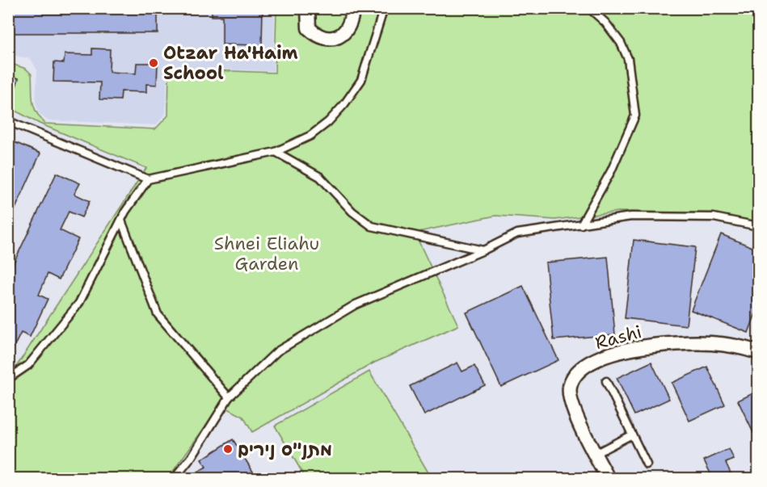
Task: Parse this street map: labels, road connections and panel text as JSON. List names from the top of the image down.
{
  "streets": {
    "street": ["Rashi"]
  },
  "parks": ["Shnei Eliahu Garden"],
  "places": ["Otzar Ha'Haim School", "מתנ\"ס נירים"]
}
